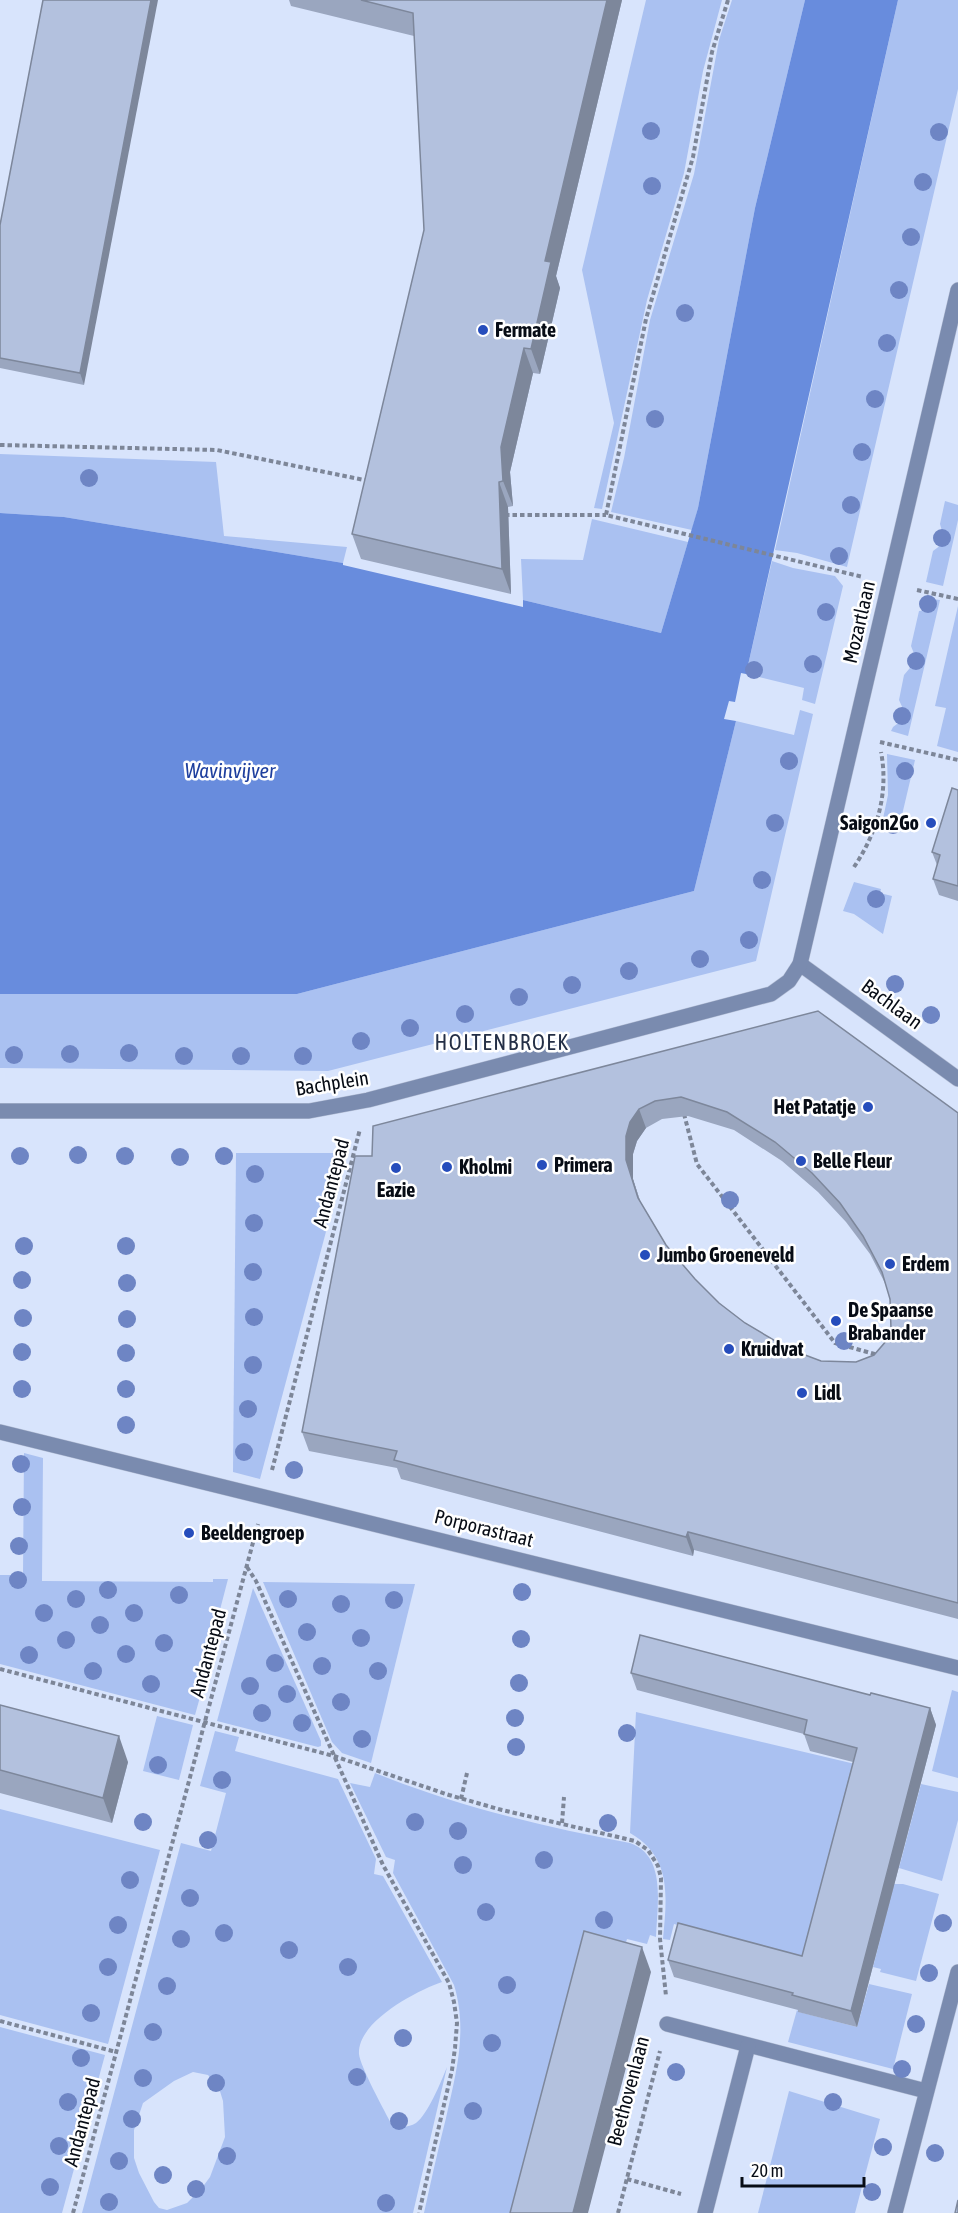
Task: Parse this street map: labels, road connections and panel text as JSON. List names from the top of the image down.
{
  "streets": {
    "street": [
      "Mozartlaan",
      "Bachlaan",
      "Bachplein",
      "Porporastraat",
      "Beethovenlaan"
    ],
    "path": ["Andantepad"]
  },
  "crossings": [
    ["Mozartlaan", "Bachlaan"],
    ["Mozartlaan", "Bachplein"],
    ["Bachlaan", "Bachplein"],
    ["Bachplein", "Andantepad"],
    ["Andantepad", "Porporastraat"]
  ],
  "districts": ["HOLTENBROEK"],
  "water": ["Wavinvijver"],
  "places": [
    "Fermate",
    "Saigon2Go",
    "Het Patatje",
    "Belle Fleur",
    "Primera",
    "Kholmi",
    "Eazie",
    "Jumbo Groeneveld",
    "Erdem",
    "De Spaanse Brabander",
    "Kruidvat",
    "Lidl",
    "Beeldengroep"
  ],
  "scale_bar": "20 m"
}
